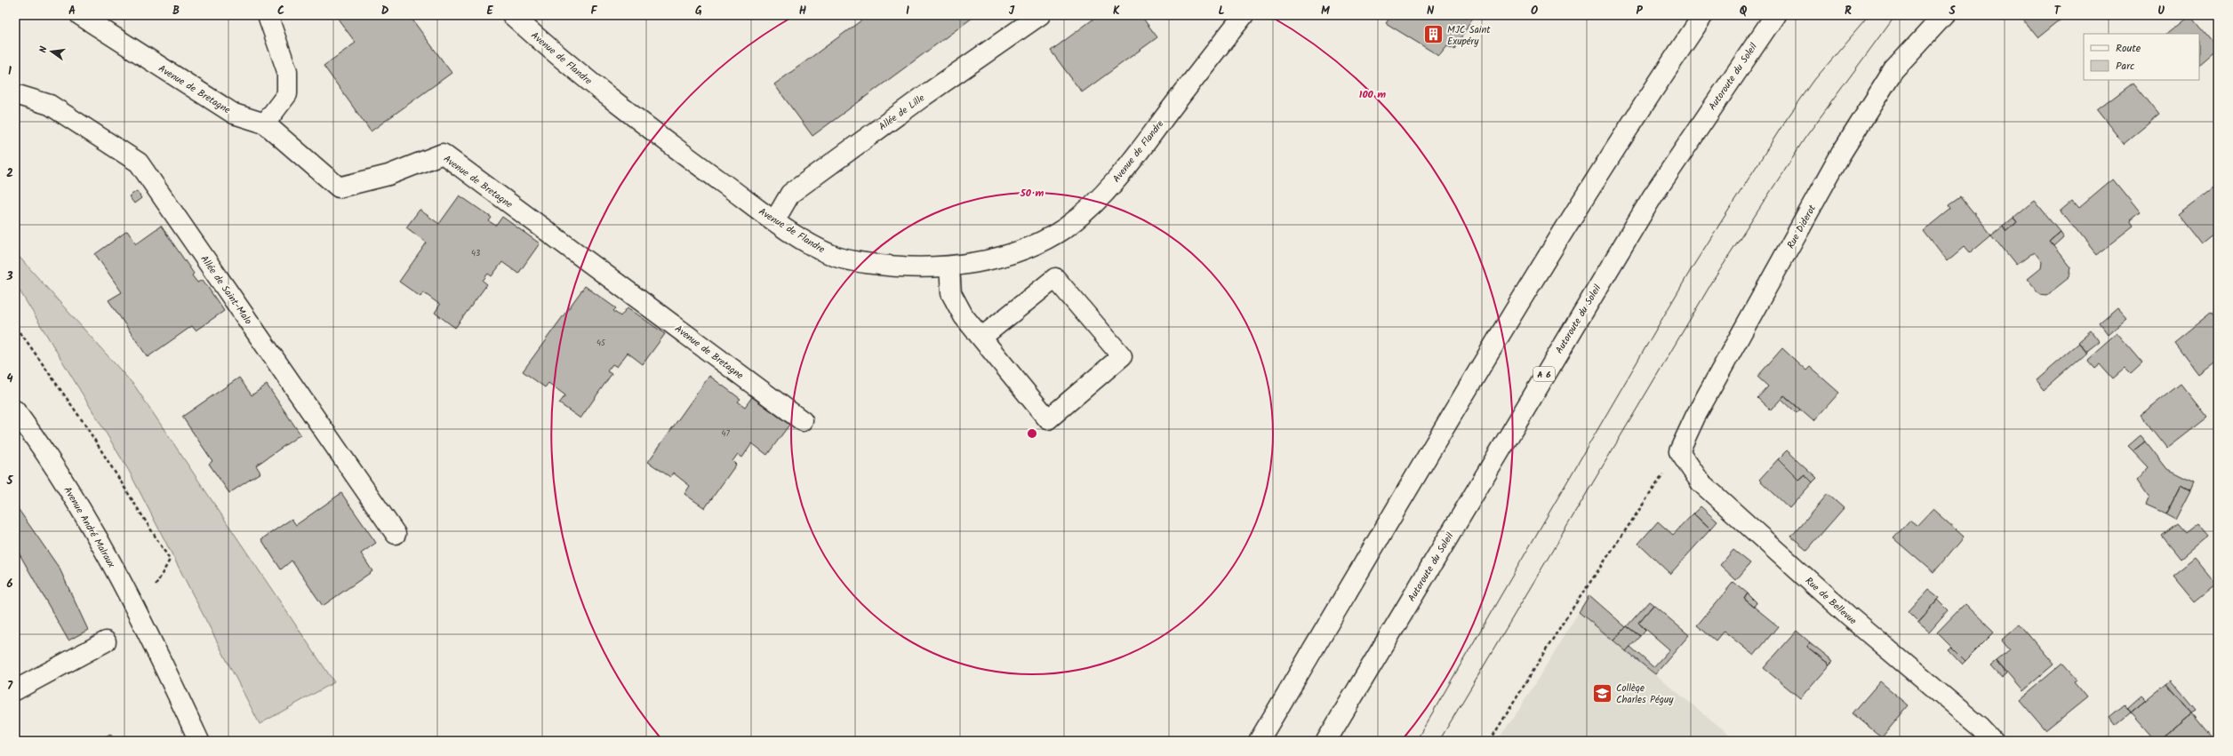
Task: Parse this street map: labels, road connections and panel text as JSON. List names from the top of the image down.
{
  "streets": {
    "main road": [
      "Avenue de Flandre",
      "Autoroute du Soleil",
      "Avenue de Bretagne",
      "Allée de Lille",
      "Rue Diderot",
      "Allée de Saint-Malo",
      "A 6",
      "Avenue André Malraux",
      "Rue de Bellevue"
    ]
  },
  "crossings": [
    ["Avenue de Flandre", "Allée de Lille"],
    ["Rue Diderot", "Rue de Bellevue"]
  ],
  "places": {
    "building": ["MJC Saint Exupéry"],
    "school or university": ["Collège Charles Péguy"]
  },
  "house_numbers": ["43", "45", "47"],
  "legend": ["Route", "Parc"],
  "north": "left",
  "grid": {
    "columns": [
      "A",
      "B",
      "C",
      "D",
      "E",
      "F",
      "G",
      "H",
      "I",
      "J",
      "K",
      "L",
      "M",
      "N",
      "O",
      "P",
      "Q",
      "R",
      "S",
      "T",
      "U"
    ],
    "rows": [
      "1",
      "2",
      "3",
      "4",
      "5",
      "6",
      "7"
    ]
  },
  "rings": ["100 m", "50 m"]
}
